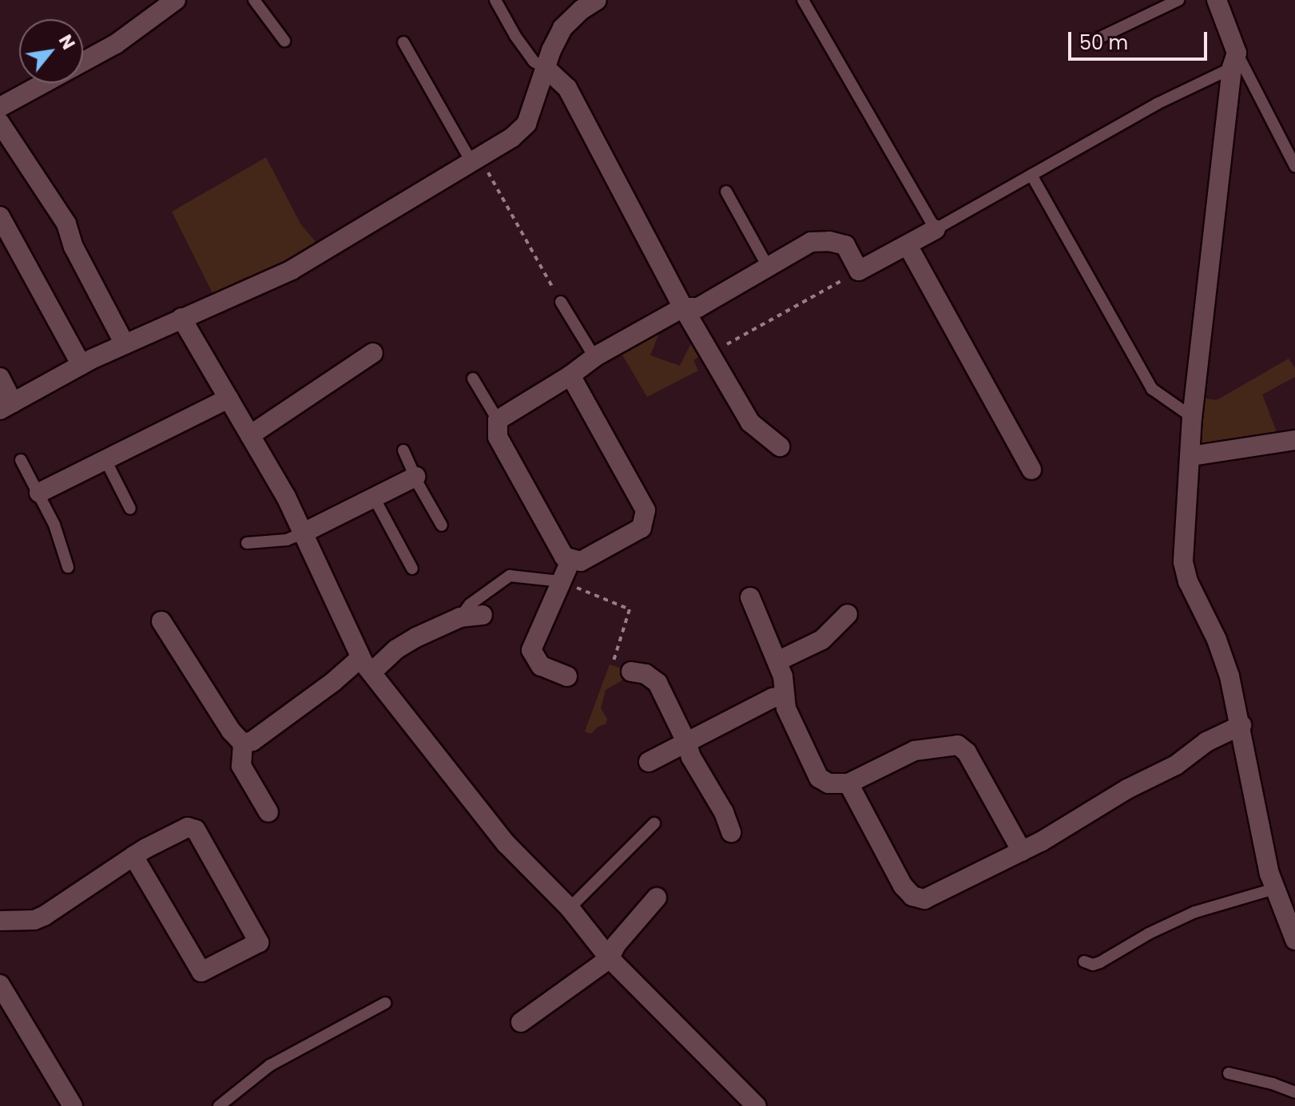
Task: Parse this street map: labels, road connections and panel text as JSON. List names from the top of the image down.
{
  "scale_bar": "50 m",
  "north": "top right"
}
